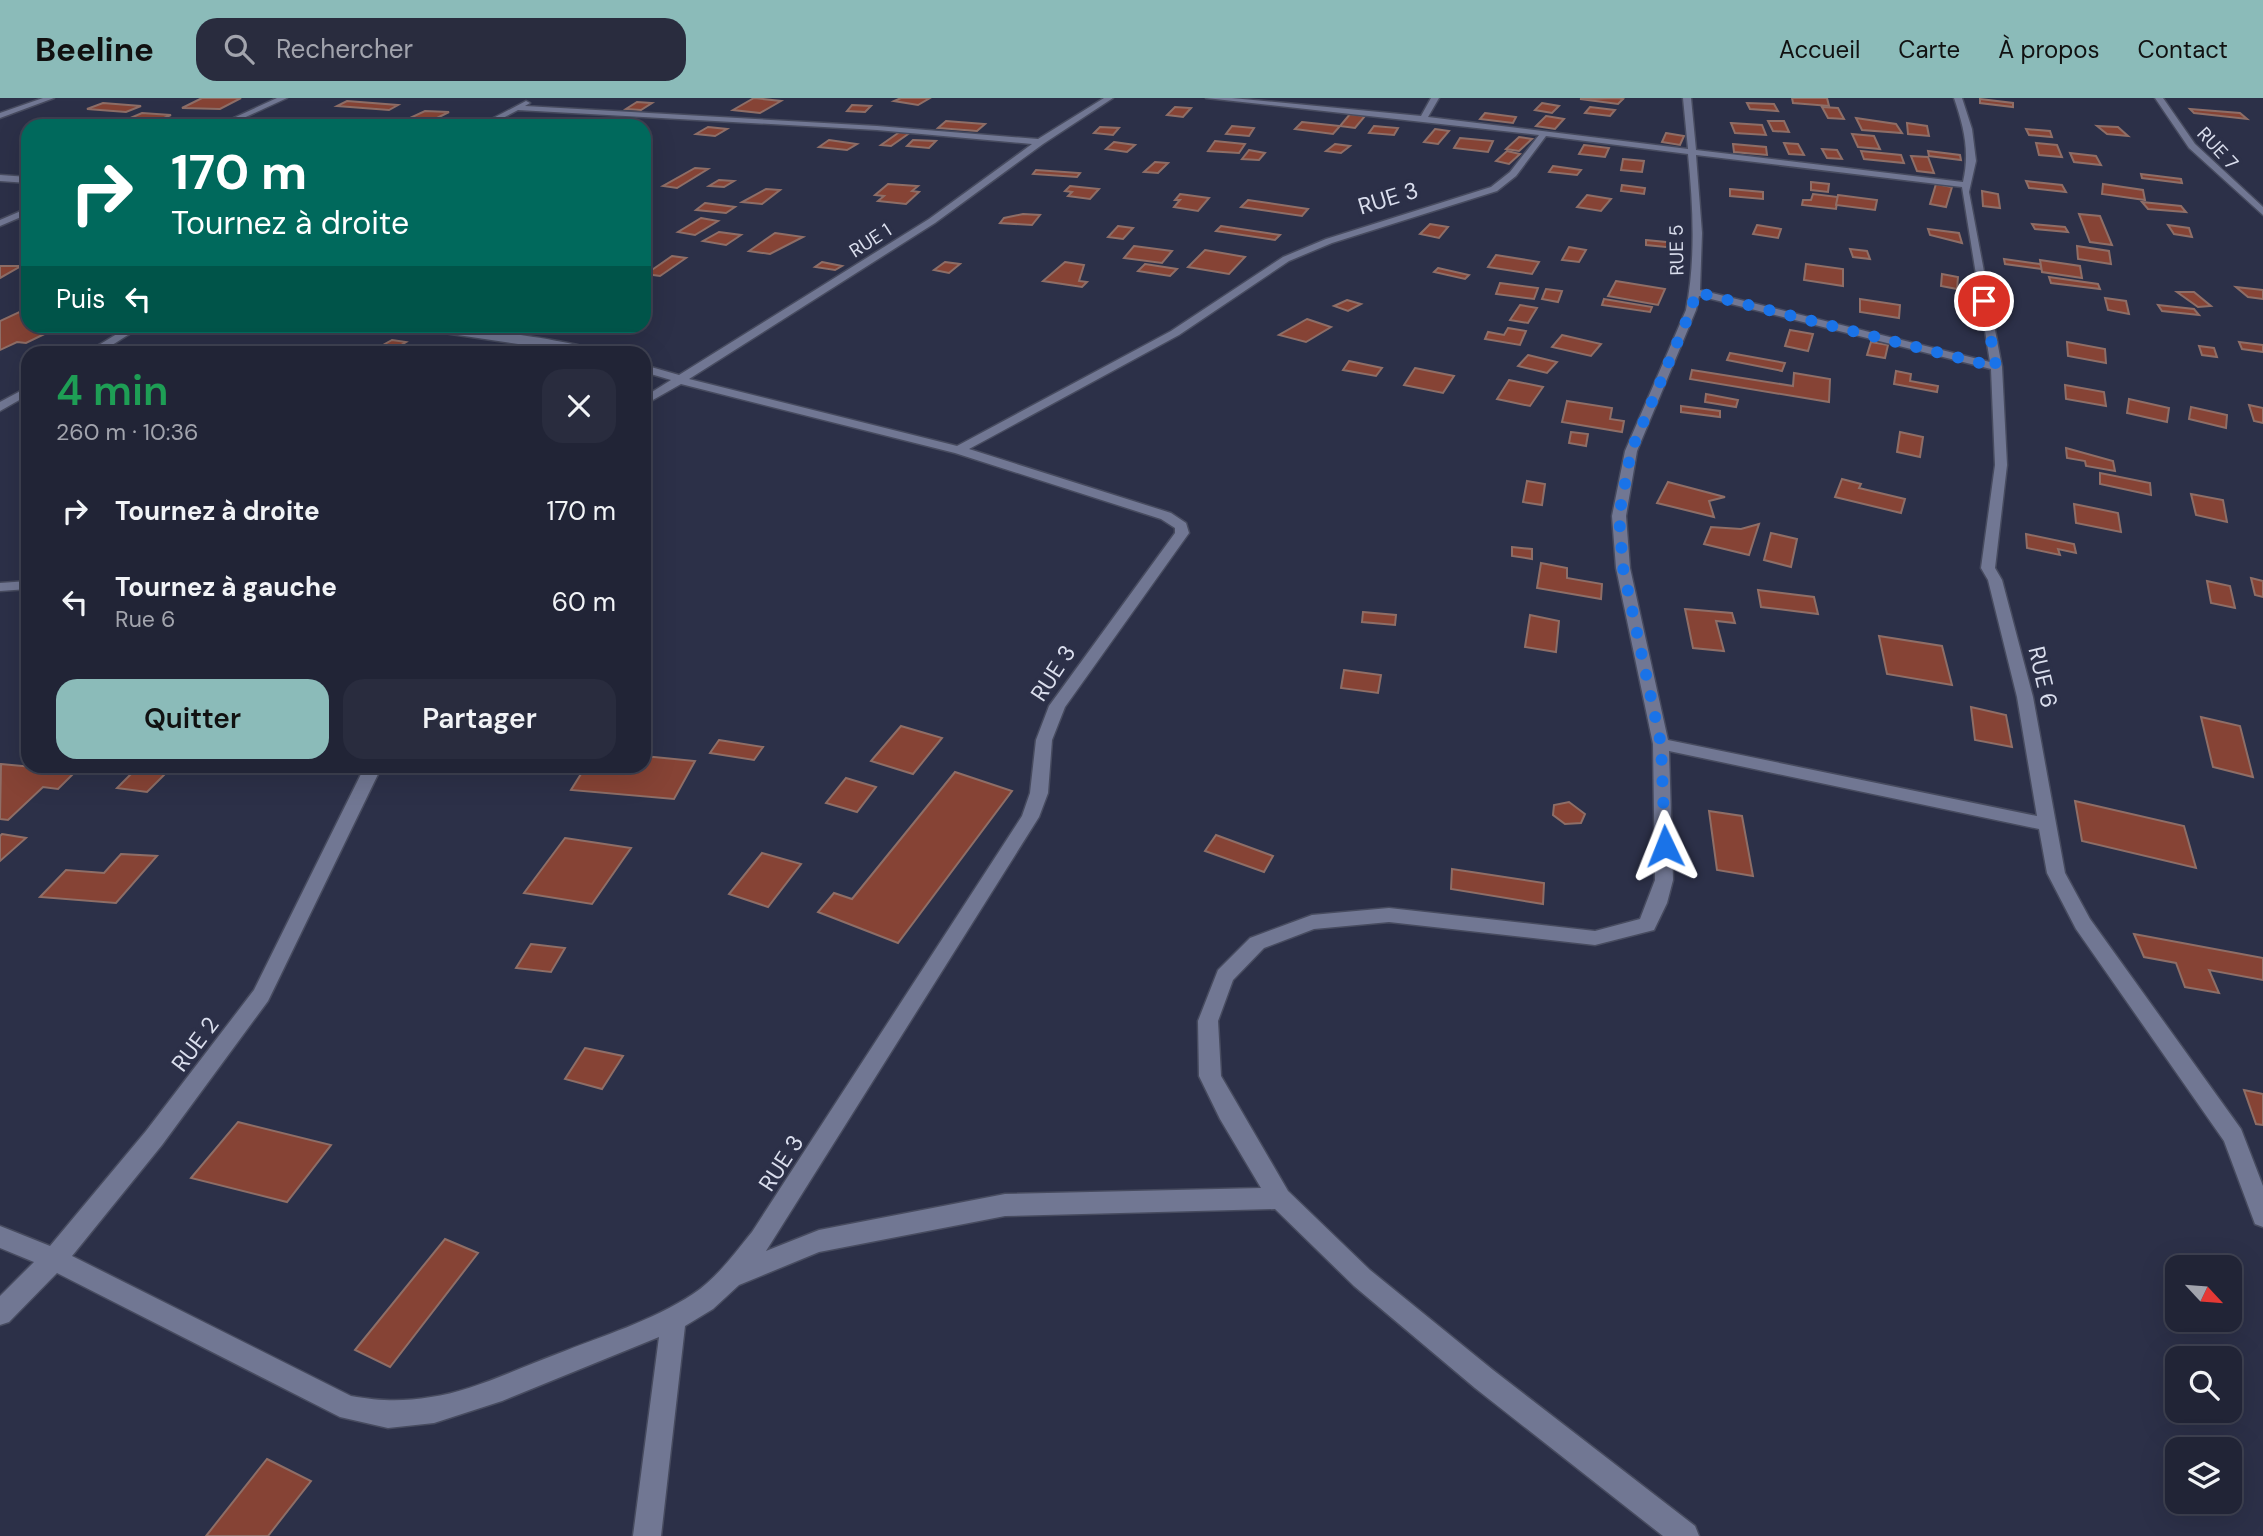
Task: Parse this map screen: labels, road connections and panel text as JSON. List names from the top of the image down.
{
  "streets": {
    "street": [
      "RUE 7",
      "RUE 3",
      "RUE 1",
      "RUE 5",
      "RUE 6",
      "RUE 2"
    ]
  },
  "crossings": [
    ["RUE 3", "RUE 2"]
  ],
  "north": "bottom right",
  "page": {
    "header": "Beeline",
    "search": "Rechercher",
    "nav": [
      "Accueil",
      "Carte",
      "À propos",
      "Contact"
    ],
    "turn": ["170 m", "Tournez à droite"],
    "then": "Puis",
    "heading": ["4 min", "260 m · 10:36"],
    "list": [
      {
        "name": "Tournez à droite",
        "value": "170 m"
      },
      {
        "name": "Tournez à gauche",
        "note": "Rue 6",
        "value": "60 m"
      }
    ],
    "buttons": ["Quitter", "Partager"]
  }
}
